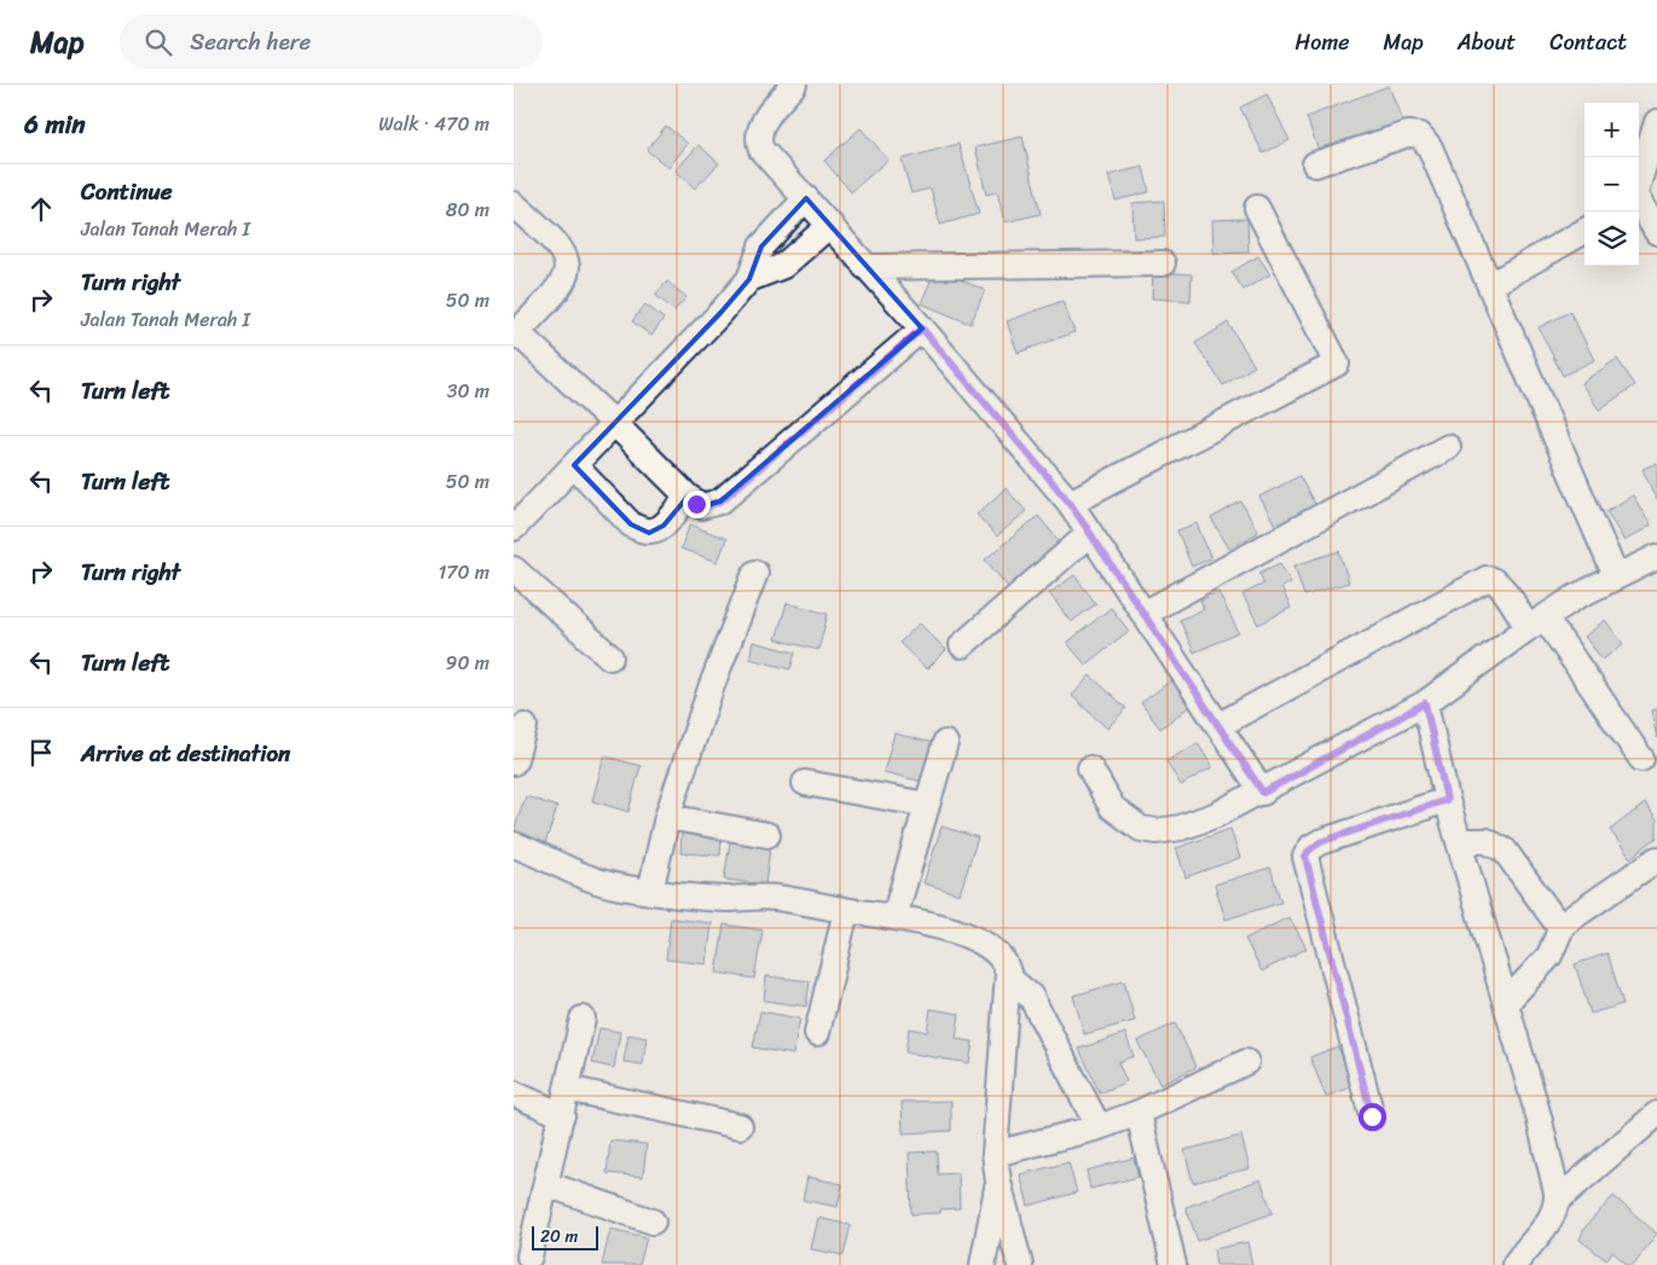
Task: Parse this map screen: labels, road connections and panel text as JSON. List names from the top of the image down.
{
  "scale_bar": "20 m",
  "page": {
    "header": "Map",
    "search": "Search here",
    "nav": [
      "Home",
      "Map",
      "About",
      "Contact"
    ],
    "heading": ["6 min", "Walk · 470 m"],
    "map_buttons": ["+", "−"],
    "list": [
      ["Continue", "Jalan Tanah Merah I", "80 m"],
      ["Turn right", "Jalan Tanah Merah I", "50 m"],
      ["Turn left", "30 m"],
      ["Turn left", "50 m"],
      ["Turn right", "170 m"],
      ["Turn left", "90 m"],
      "Arrive at destination"
    ],
    "scale": "20 m"
  }
}
